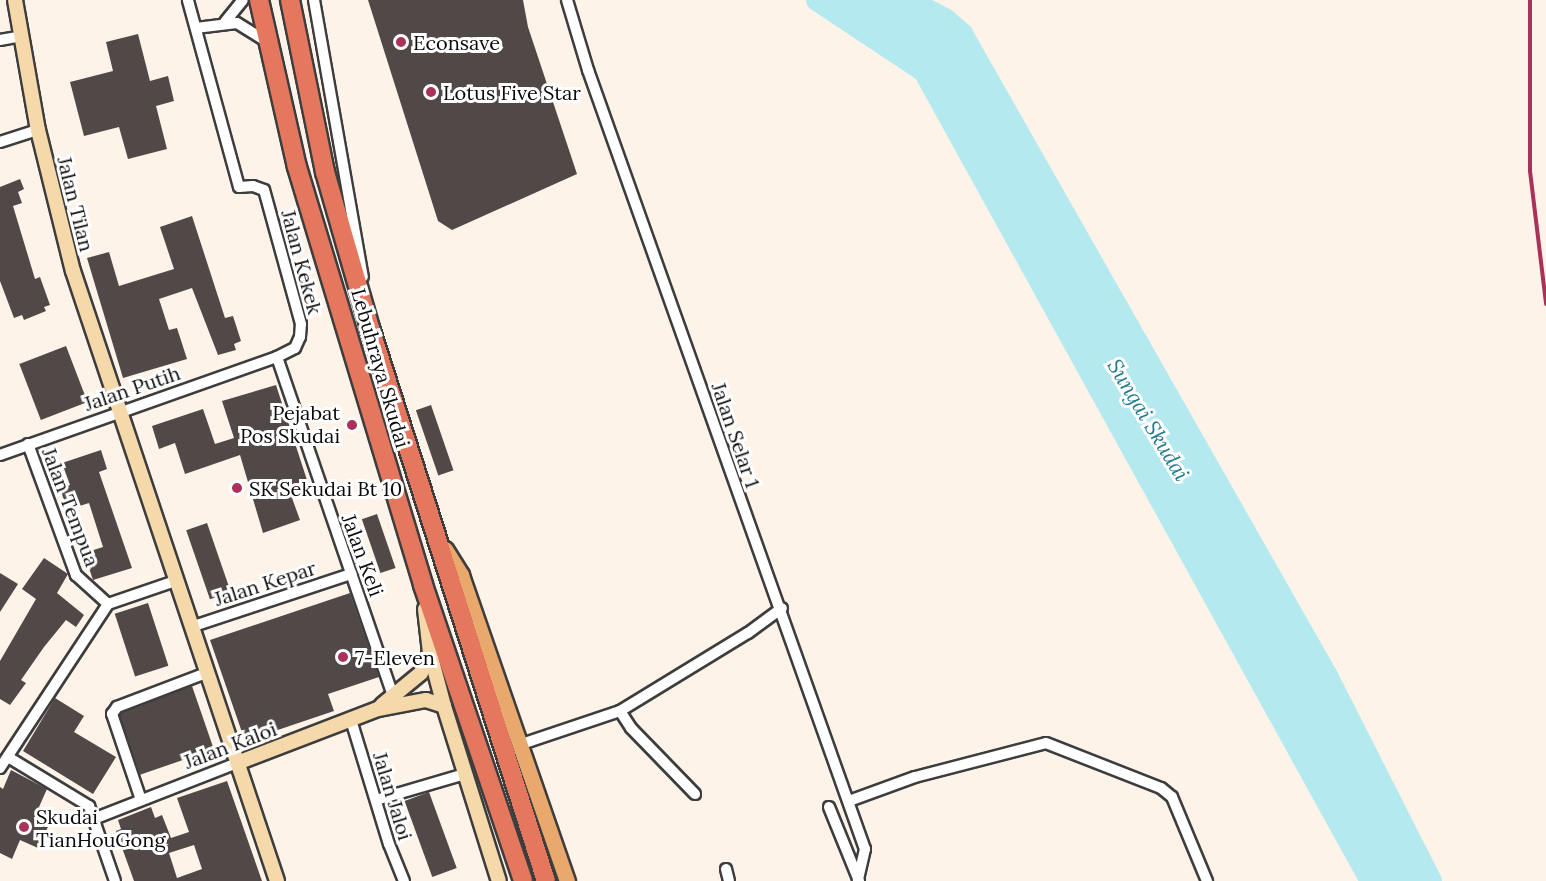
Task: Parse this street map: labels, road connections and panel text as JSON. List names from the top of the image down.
{
  "streets": {
    "highway": ["Lebuhraya Skudai"],
    "street": [
      "Jalan Tilan",
      "Jalan Kekek",
      "Jalan Putih",
      "Jalan Selar 1",
      "Jalan Tempua",
      "Jalan Keli",
      "Jalan Kepar",
      "Jalan Kaloi",
      "Jalan Jaloi"
    ]
  },
  "crossings": [
    ["Jalan Tilan", "Jalan Putih"],
    ["Jalan Tilan", "Jalan Kepar"],
    ["Jalan Tilan", "Jalan Kaloi"],
    ["Jalan Kekek", "Jalan Putih"],
    ["Jalan Kekek", "Jalan Keli"],
    ["Jalan Putih", "Jalan Tempua"],
    ["Jalan Putih", "Jalan Keli"],
    ["Jalan Keli", "Jalan Kepar"],
    ["Jalan Keli", "Jalan Kaloi"],
    ["Jalan Kaloi", "Jalan Jaloi"]
  ],
  "water": ["Sungai Skudai"],
  "places": [
    "Econsave",
    "Lotus Five Star",
    "Pejabat Pos Skudai",
    "SK Sekudai Bt 10",
    "7-Eleven",
    "Skudai TianHouGong"
  ]
}
